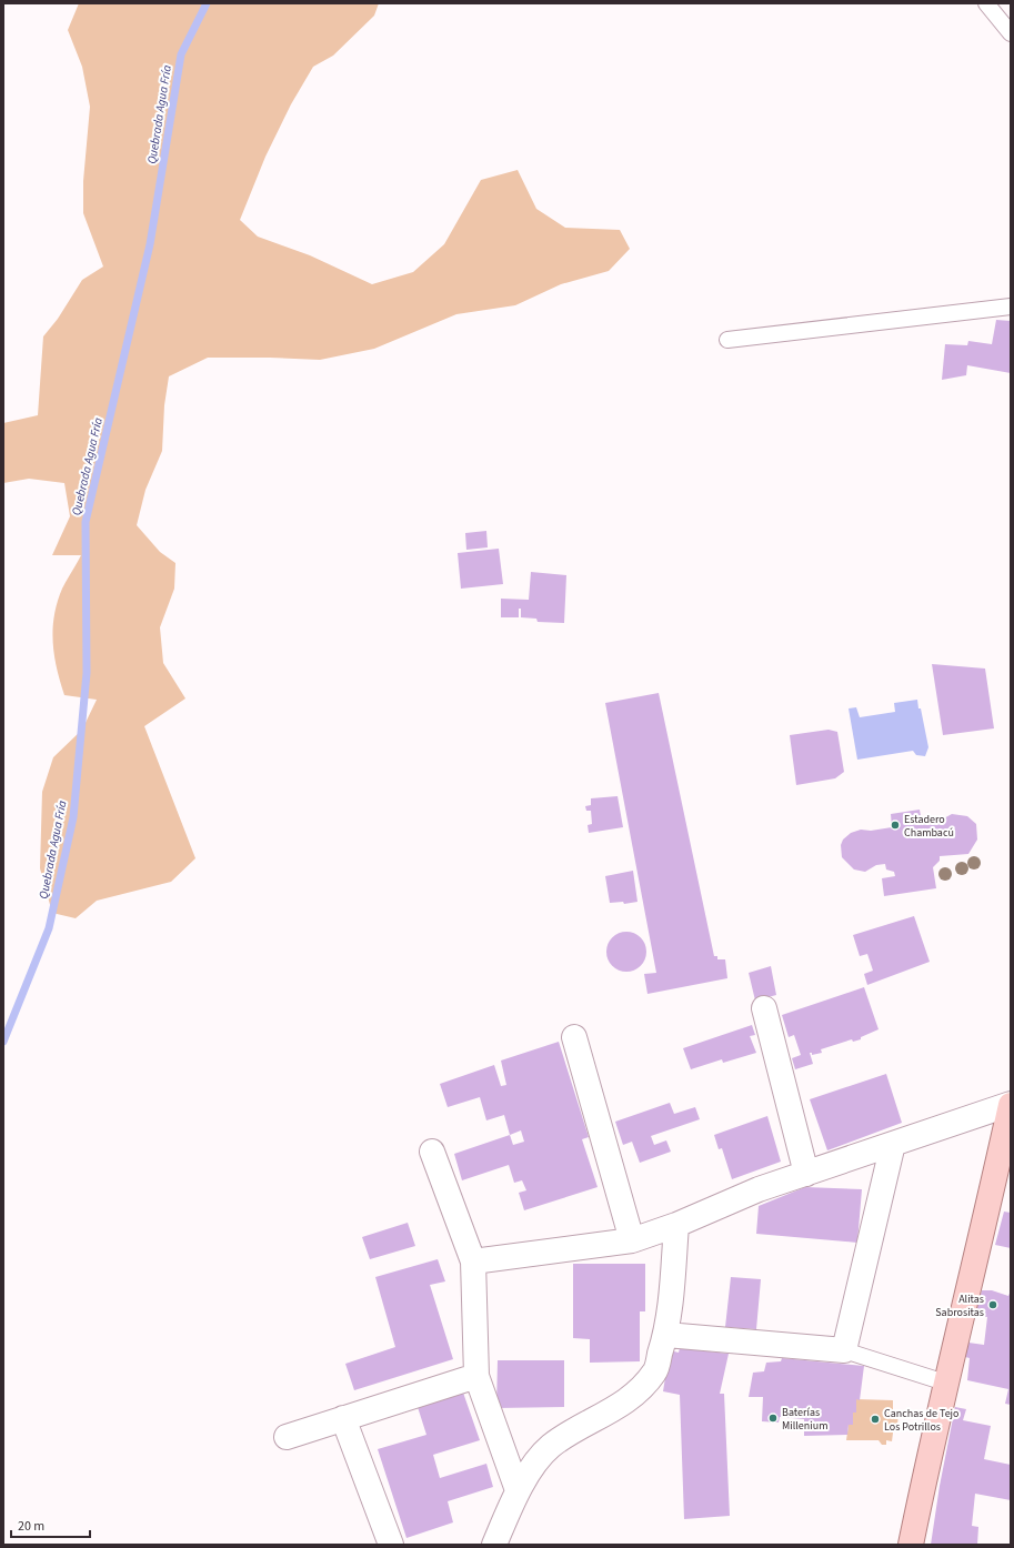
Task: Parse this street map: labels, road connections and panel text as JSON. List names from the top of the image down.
{
  "water": ["Quebrada Agua Fría"],
  "places": [
    "Estadero Chambacú",
    "Alitas Sabrositas",
    "Baterías Millenium",
    "Canchas de Tejo Los Potrillos"
  ],
  "scale_bar": "20 m"
}
